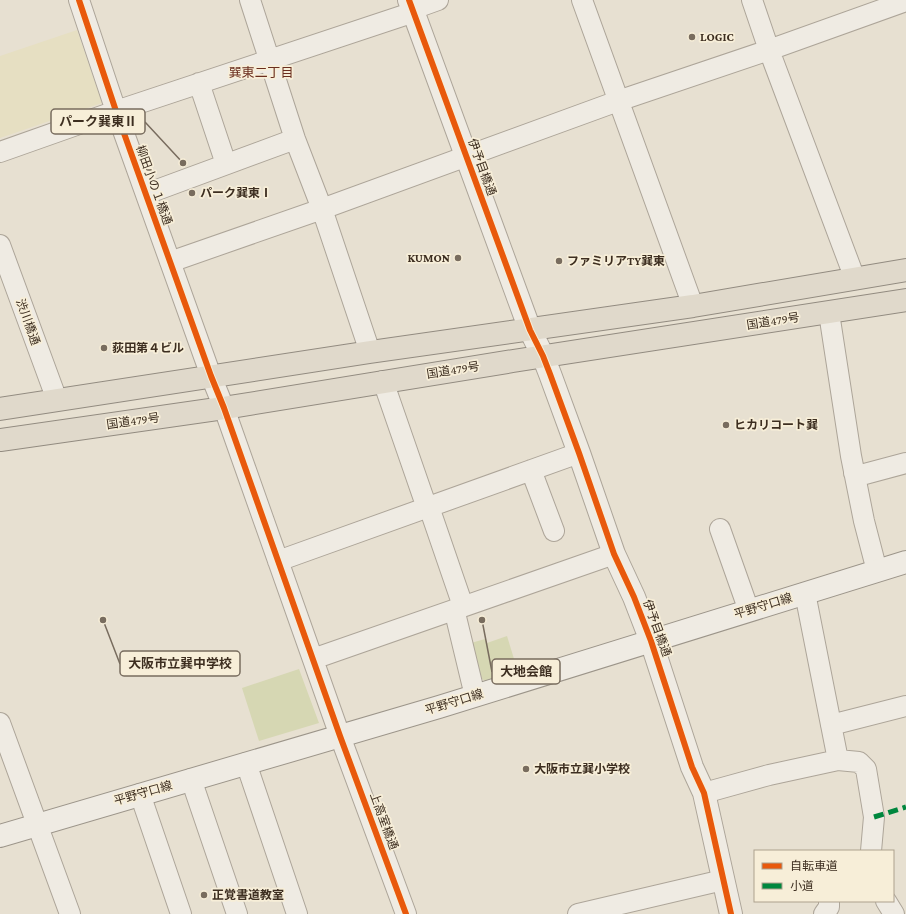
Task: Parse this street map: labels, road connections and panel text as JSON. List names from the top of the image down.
{
  "streets": {
    "highway": ["国道479号"],
    "street": [
      "伊予目橋通",
      "柳田小の１橋通",
      "渋川橋通",
      "平野守口線",
      "上高室橋通"
    ]
  },
  "crossings": [
    ["伊予目橋通", "国道479号"],
    ["伊予目橋通", "平野守口線"],
    ["柳田小の１橋通", "国道479号"],
    ["柳田小の１橋通", "上高室橋通"],
    ["平野守口線", "上高室橋通"]
  ],
  "districts": ["巽東二丁目"],
  "places": [
    "LOGIC",
    "パーク巽東Ⅱ",
    "パーク巽東Ⅰ",
    "KUMON",
    "ファミリアTY巽東",
    "荻田第４ビル",
    "ヒカリコート巽",
    "大阪市立巽中学校",
    "大地会館",
    "大阪市立巽小学校",
    "正覚書道教室"
  ],
  "legend": ["自転車道", "小道"]
}
